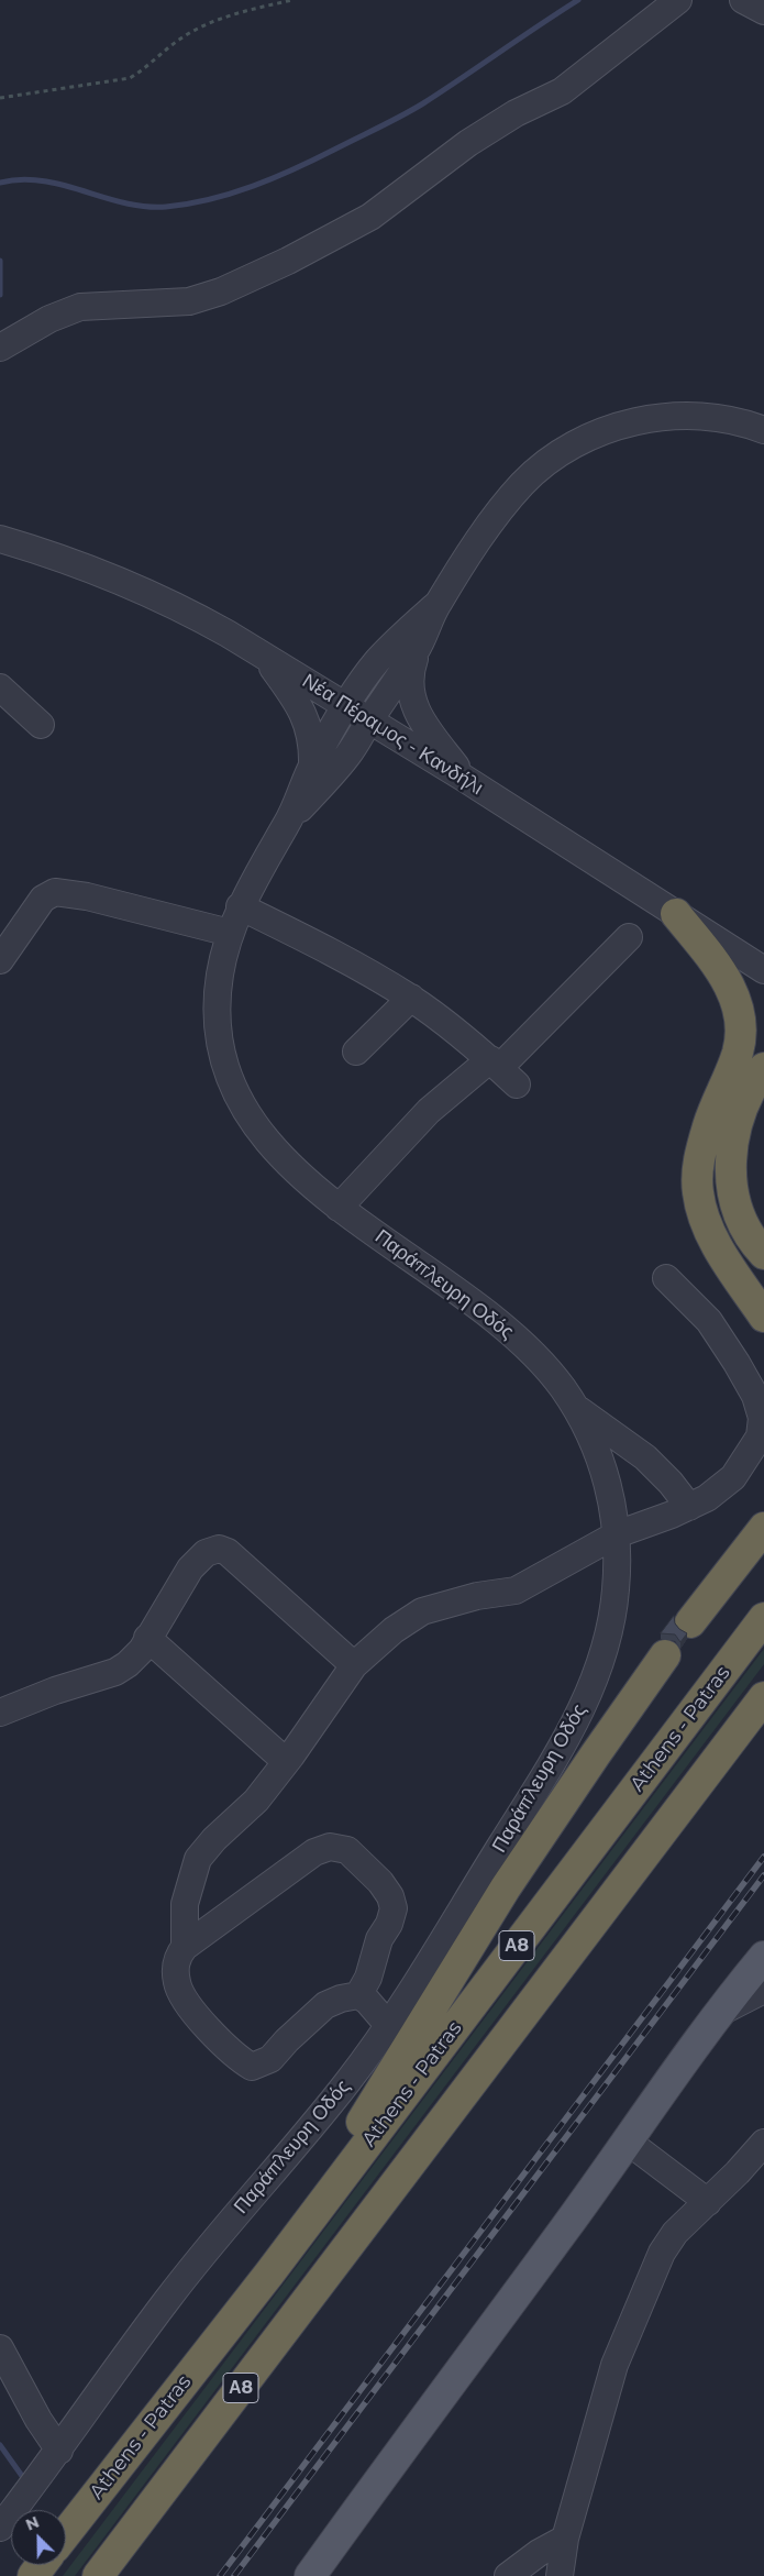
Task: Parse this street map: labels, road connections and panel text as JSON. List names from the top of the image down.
{
  "streets": {
    "highway": ["Athens - Patras", "Α8"],
    "street": ["Νέα Πέραμος - Κανδήλι", "Παράπλευρη Οδός"]
  },
  "crossings": [
    ["Νέα Πέραμος - Κανδήλι", "Παράπλευρη Οδός"]
  ],
  "north": "top left"
}
